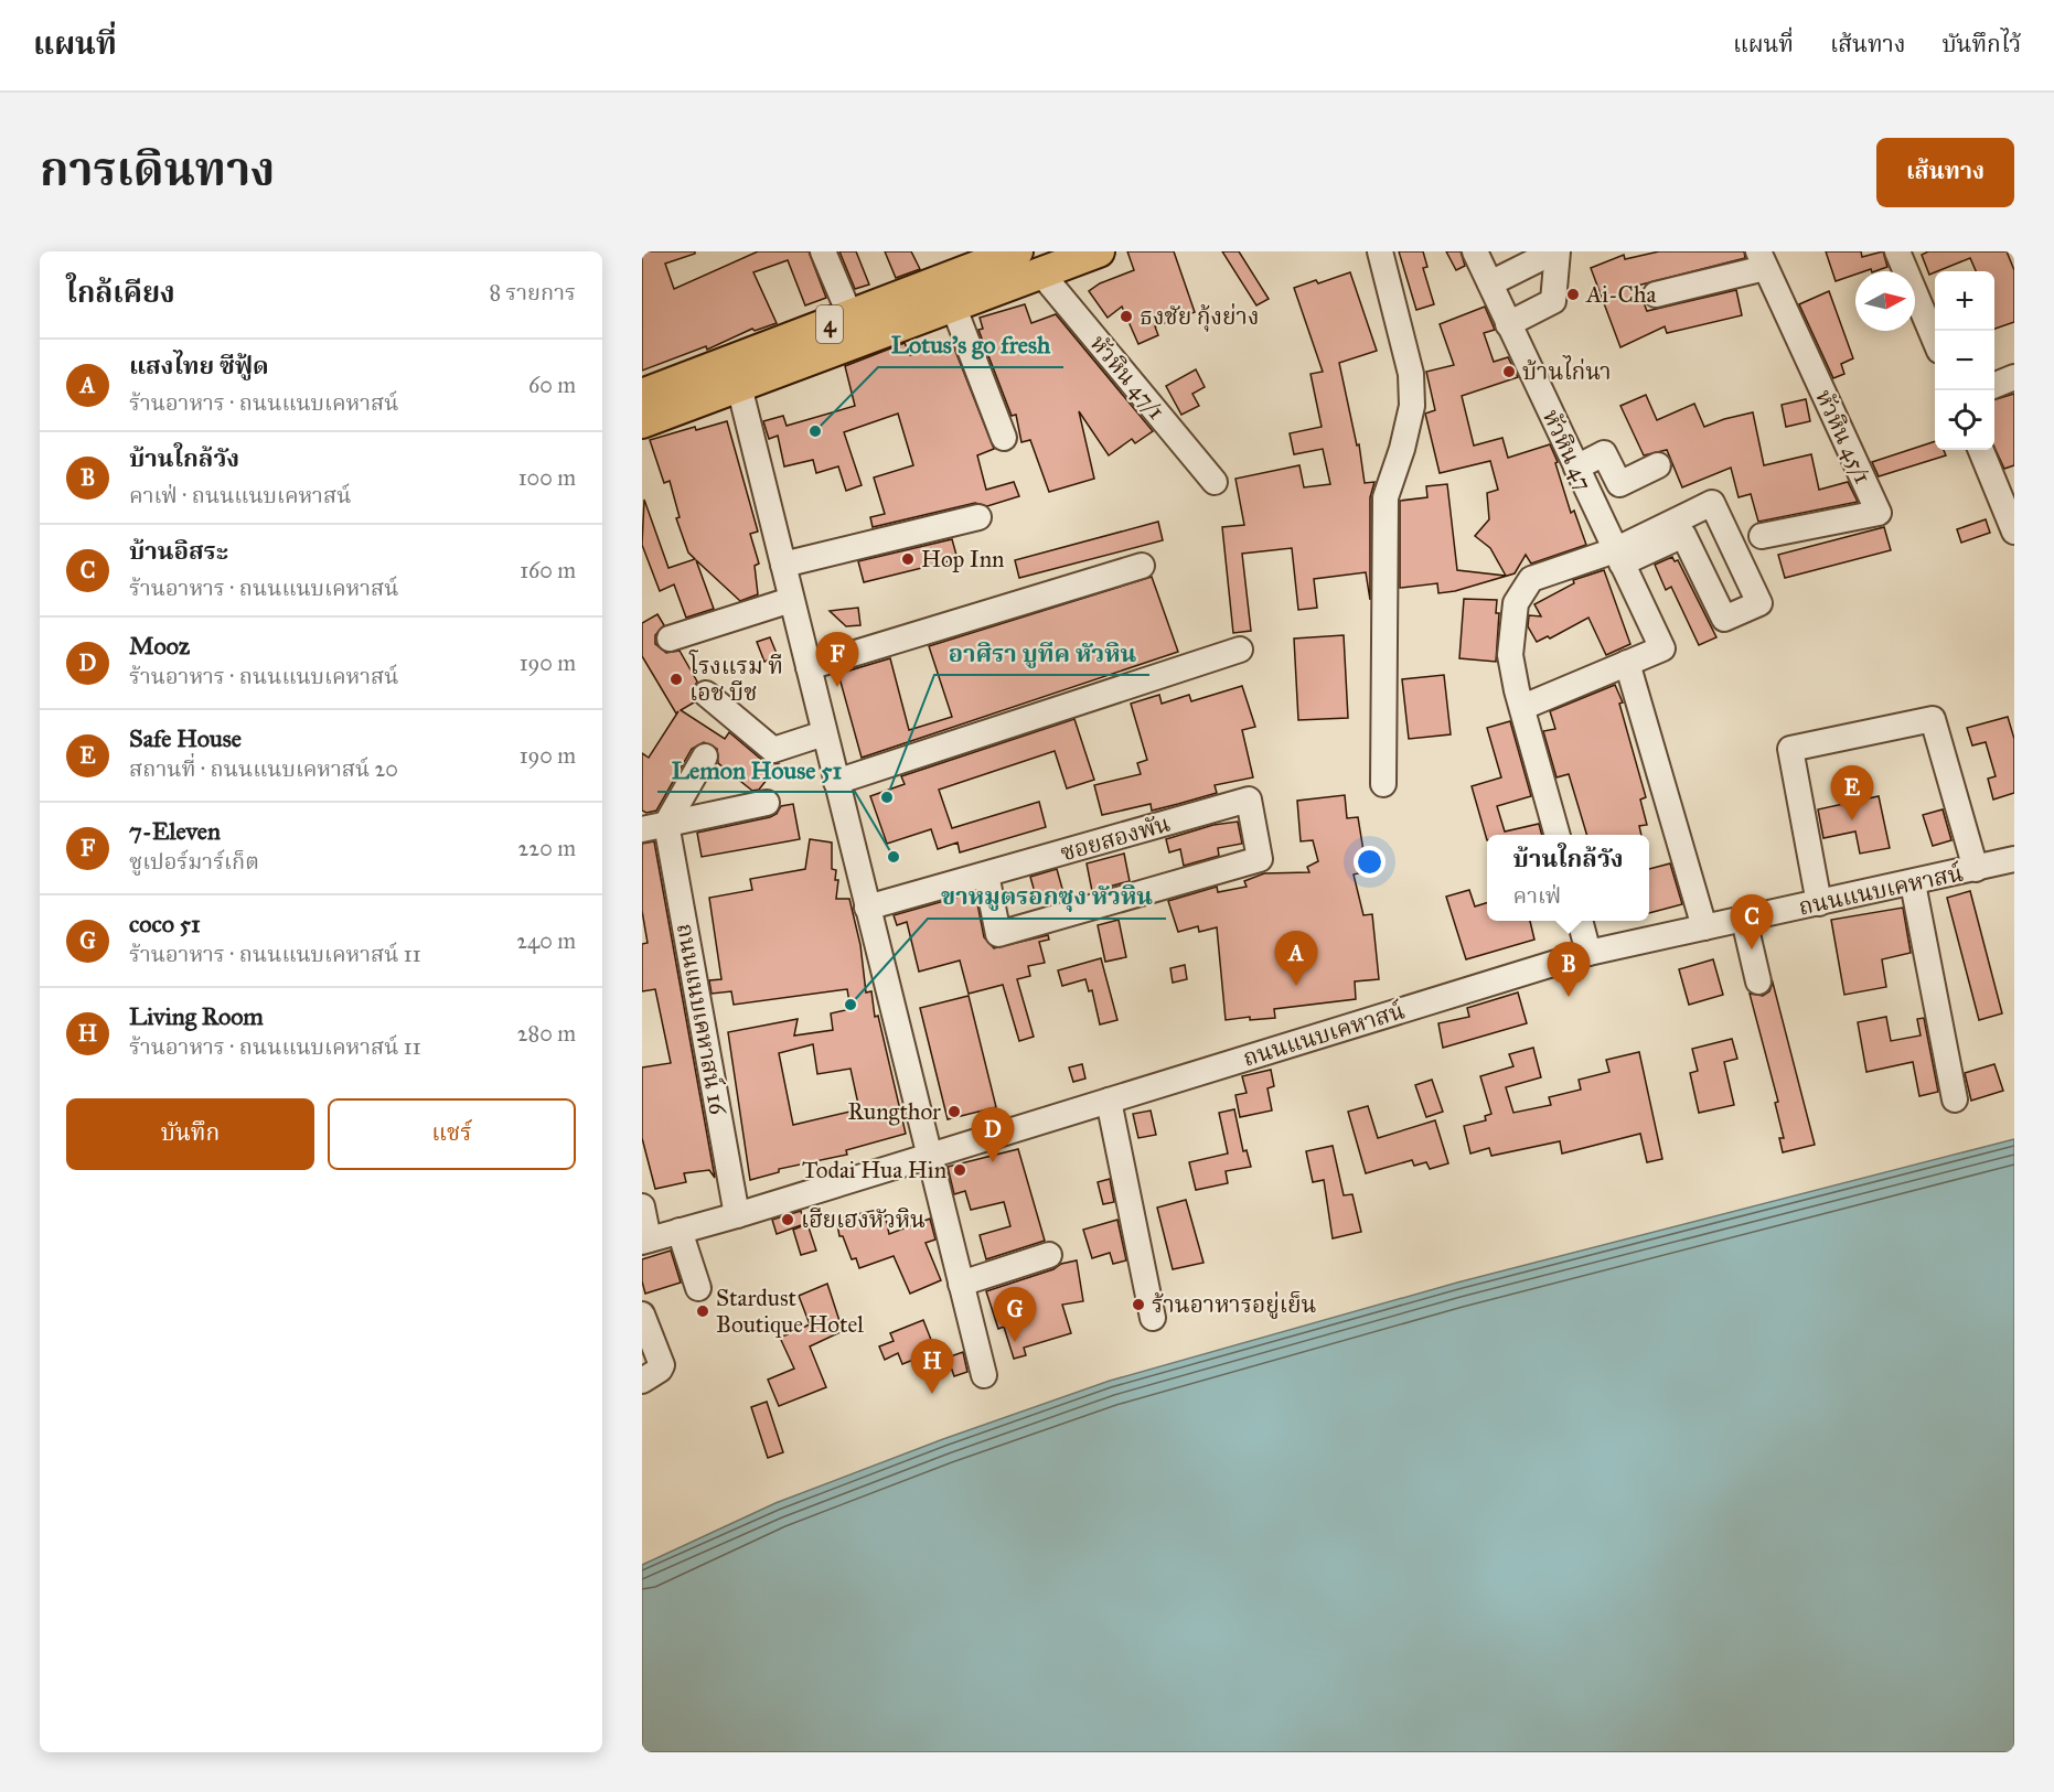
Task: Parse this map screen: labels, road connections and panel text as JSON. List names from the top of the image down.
{
  "streets": {
    "main road": ["4"],
    "street": [
      "หัวหิน 47/1",
      "หัวหิน 45/1",
      "หัวหิน 47",
      "ซอยสองพัน",
      "ถนนแนบเคหาสน์",
      "ถนนแนบเคหาสน์ 16"
    ]
  },
  "crossings": [
    ["4", "หัวหิน 47/1"],
    ["ถนนแนบเคหาสน์", "ถนนแนบเคหาสน์ 16"]
  ],
  "places": [
    "Ai-Cha",
    "ธงชัย กุ้งย่าง",
    "บ้านไก่นา",
    "Lotus's go fresh",
    "Hop Inn",
    "โรงแรม ที เอช บีช",
    "อาศิรา บูทีค หัวหิน",
    "Lemon House 51",
    "ขาหมูตรอกซุง หัวหิน",
    "Rungthor",
    "Todai Hua Hin",
    "เฮียเฮงหัวหิน",
    "ร้านอาหารอยู่เย็น",
    "Stardust Boutique Hotel"
  ],
  "north": "right",
  "page": {
    "header": "แผนที่",
    "nav": ["แผนที่", "เส้นทาง", "บันทึกไว้"],
    "title": "การเดินทาง",
    "buttons": [
      "เส้นทาง",
      ["บันทึก", "แชร์"]
    ],
    "heading": ["ใกล้เคียง", "8 รายการ"],
    "map_buttons": ["+", "−"],
    "list": [
      {
        "mark": "A",
        "name": "แสงไทย ซีฟู้ด",
        "note": "ร้านอาหาร · ถนนแนบเคหาสน์",
        "value": "60 m"
      },
      {
        "mark": "B",
        "name": "บ้านใกล้วัง",
        "note": "คาเฟ่ · ถนนแนบเคหาสน์",
        "value": "100 m"
      },
      {
        "mark": "C",
        "name": "บ้านอิสระ",
        "note": "ร้านอาหาร · ถนนแนบเคหาสน์",
        "value": "160 m"
      },
      {
        "mark": "D",
        "name": "Mooz",
        "note": "ร้านอาหาร · ถนนแนบเคหาสน์",
        "value": "190 m"
      },
      {
        "mark": "E",
        "name": "Safe House",
        "note": "สถานที่ · ถนนแนบเคหาสน์ 20",
        "value": "190 m"
      },
      {
        "mark": "F",
        "name": "7-Eleven",
        "note": "ซูเปอร์มาร์เก็ต",
        "value": "220 m"
      },
      {
        "mark": "G",
        "name": "coco 51",
        "note": "ร้านอาหาร · ถนนแนบเคหาสน์ 11",
        "value": "240 m"
      },
      {
        "mark": "H",
        "name": "Living Room",
        "note": "ร้านอาหาร · ถนนแนบเคหาสน์ 11",
        "value": "280 m"
      }
    ],
    "pins": [
      "F",
      "E",
      "C",
      "A",
      "B",
      "D",
      "G",
      "H"
    ],
    "popup": ["บ้านใกล้วัง", "คาเฟ่"]
  }
}
